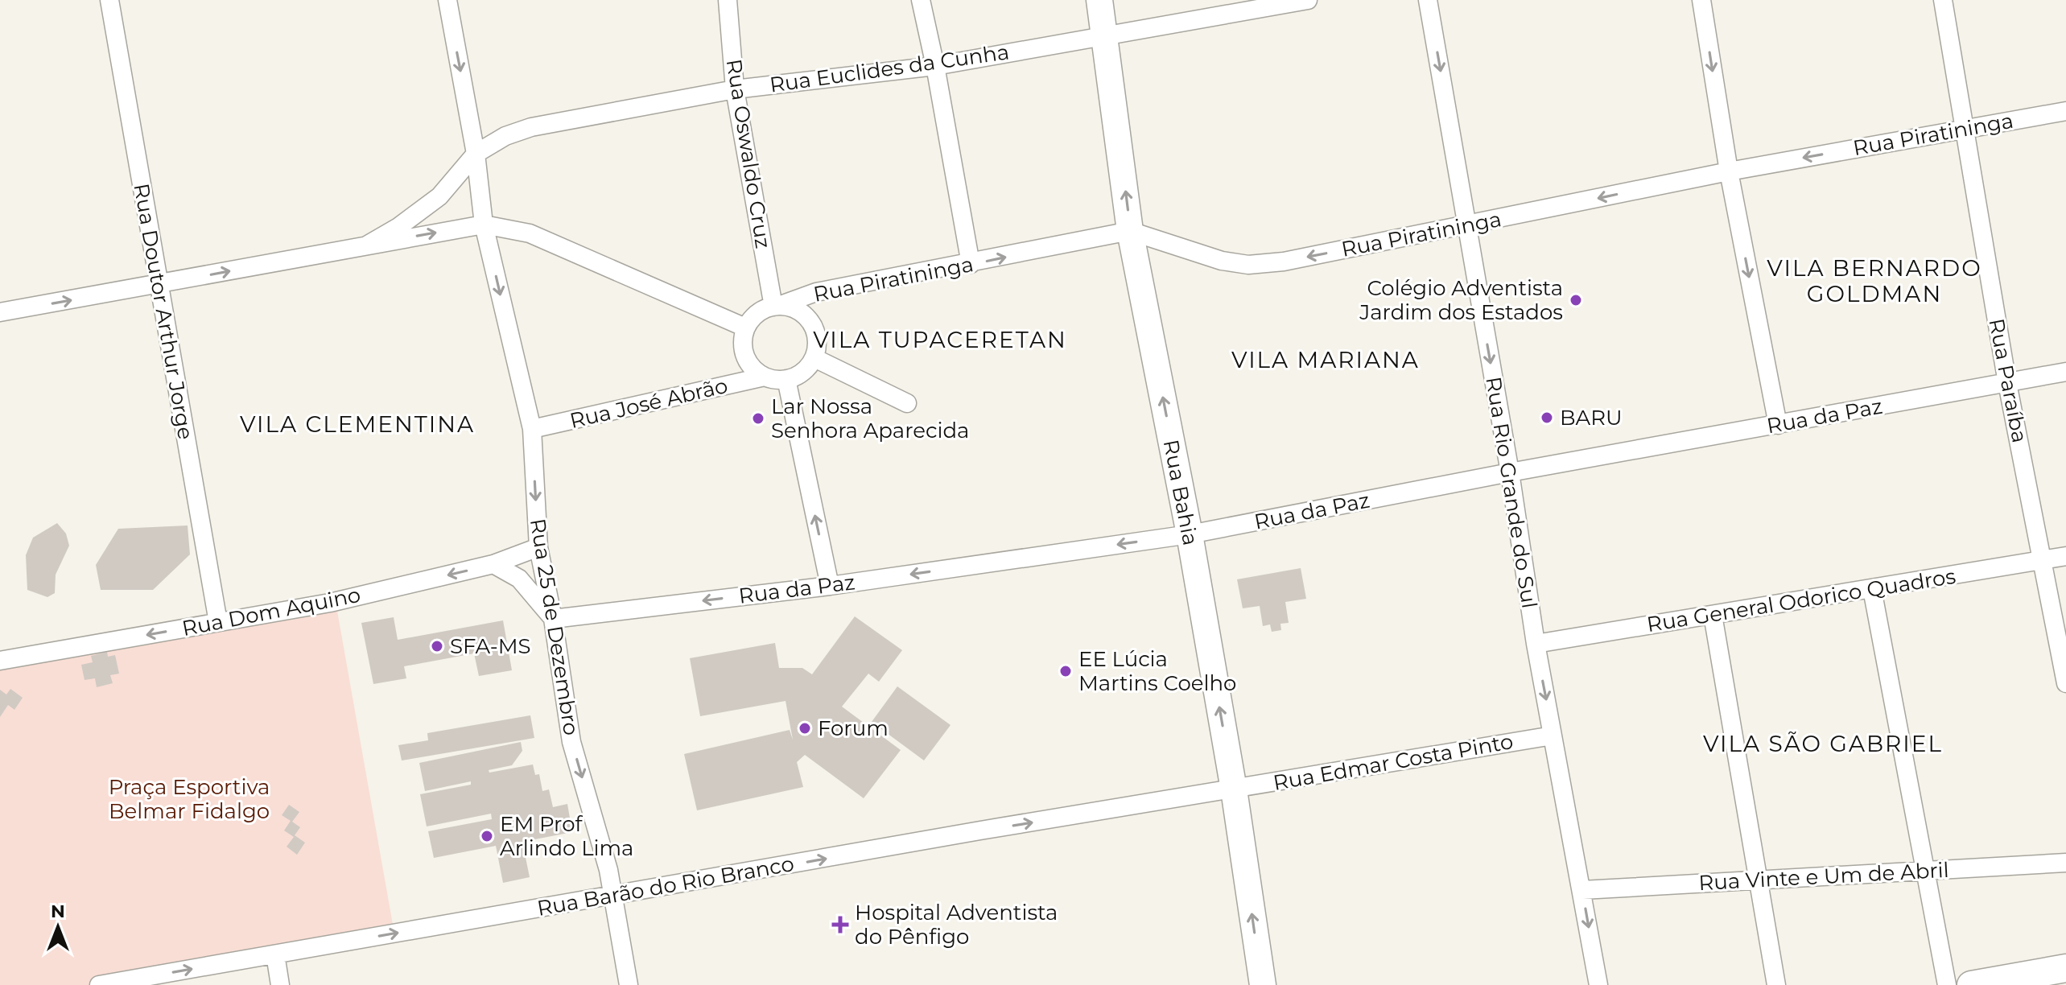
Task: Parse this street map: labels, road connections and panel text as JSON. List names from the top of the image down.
{
  "streets": {
    "street": [
      "Rua Euclides da Cunha",
      "Rua Piratininga",
      "Rua Oswaldo Cruz",
      "Rua Doutor Arthur Jorge",
      "Rua Paraíba",
      "Rua José Abrão",
      "Rua da Paz",
      "Rua Bahia",
      "Rua Rio Grande do Sul",
      "Rua General Odorico Quadros",
      "Rua Dom Aquino",
      "Rua 25 de Dezembro",
      "Rua Edmar Costa Pinto",
      "Rua Vinte e Um de Abril",
      "Rua Barão do Rio Branco"
    ]
  },
  "crossings": [
    ["Rua Euclides da Cunha", "Rua Oswaldo Cruz"],
    ["Rua Euclides da Cunha", "Rua Bahia"],
    ["Rua Euclides da Cunha", "Rua 25 de Dezembro"],
    ["Rua Piratininga", "Rua Oswaldo Cruz"],
    ["Rua Piratininga", "Rua Paraíba"],
    ["Rua Piratininga", "Rua José Abrão"],
    ["Rua Piratininga", "Rua Bahia"],
    ["Rua Piratininga", "Rua Rio Grande do Sul"],
    ["Rua Oswaldo Cruz", "Rua José Abrão"],
    ["Rua Doutor Arthur Jorge", "Rua Dom Aquino"],
    ["Rua Paraíba", "Rua da Paz"],
    ["Rua Paraíba", "Rua General Odorico Quadros"],
    ["Rua José Abrão", "Rua 25 de Dezembro"],
    ["Rua da Paz", "Rua Bahia"],
    ["Rua da Paz", "Rua Rio Grande do Sul"],
    ["Rua da Paz", "Rua 25 de Dezembro"],
    ["Rua Bahia", "Rua Edmar Costa Pinto"],
    ["Rua Bahia", "Rua Barão do Rio Branco"],
    ["Rua Rio Grande do Sul", "Rua General Odorico Quadros"],
    ["Rua Rio Grande do Sul", "Rua Edmar Costa Pinto"],
    ["Rua Rio Grande do Sul", "Rua Vinte e Um de Abril"],
    ["Rua Dom Aquino", "Rua 25 de Dezembro"],
    ["Rua 25 de Dezembro", "Rua Barão do Rio Branco"],
    ["Rua Edmar Costa Pinto", "Rua Barão do Rio Branco"]
  ],
  "one_way": [
    "Rua da Paz",
    "Rua Bahia",
    "Rua Rio Grande do Sul",
    "Rua Dom Aquino",
    "Rua 25 de Dezembro",
    "Rua Barão do Rio Branco"
  ],
  "districts": [
    "VILA BERNARDO GOLDMAN",
    "VILA TUPACERETAN",
    "VILA MARIANA",
    "VILA CLEMENTINA",
    "VILA SÃO GABRIEL"
  ],
  "parks": ["Praça Esportiva Belmar Fidalgo"],
  "places": {
    "other": [
      "Colégio Adventista Jardim dos Estados",
      "BARU",
      "Lar Nossa Senhora Aparecida",
      "SFA-MS",
      "EE Lúcia Martins Coelho",
      "Forum",
      "EM Prof Arlindo Lima"
    ],
    "health": ["Hospital Adventista do Pênfigo"]
  },
  "north": "top"
}
